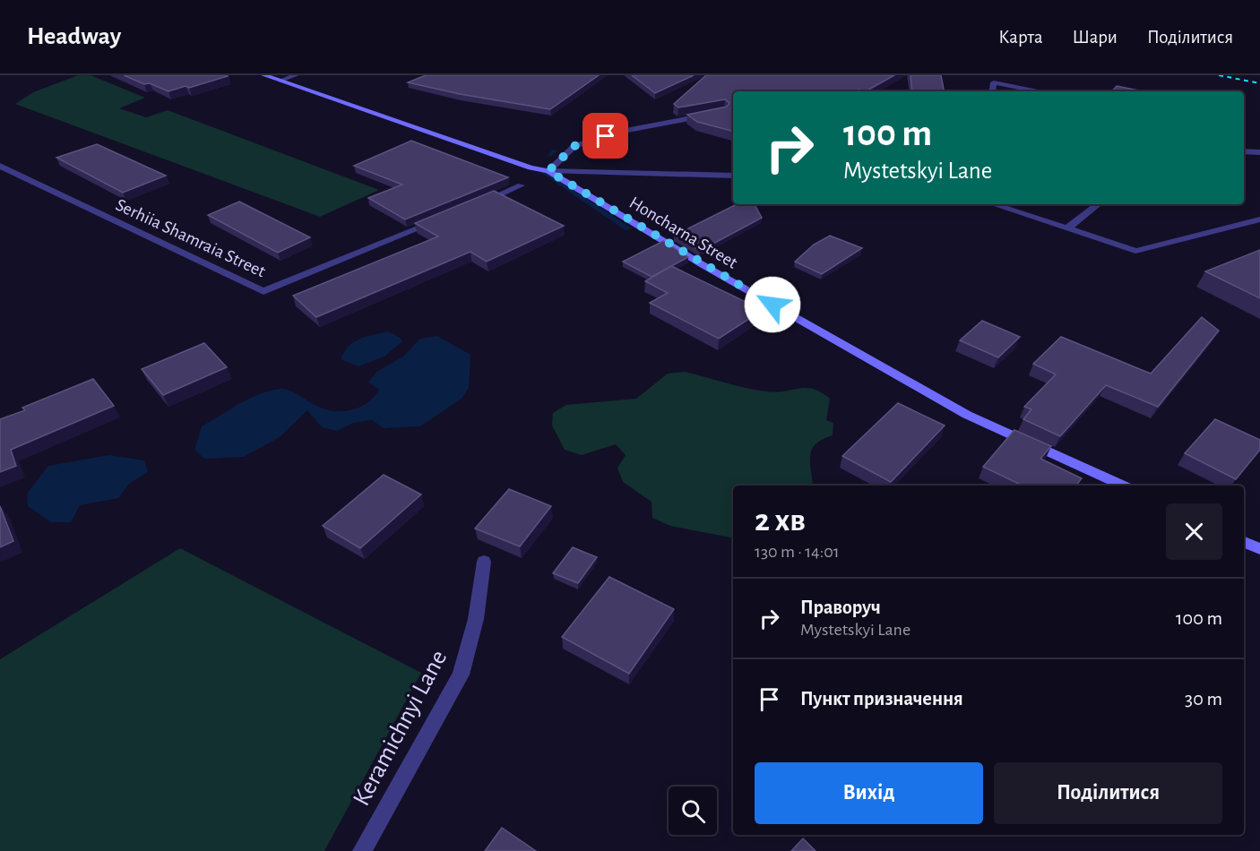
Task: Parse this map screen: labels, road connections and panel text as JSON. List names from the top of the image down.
{
  "streets": {
    "street": ["Honcharna Street", "Serhiia Shamraia Street", "Keramichnyi Lane"]
  },
  "page": {
    "header": "Headway",
    "nav": ["Карта", "Шари", "Поділитися"],
    "turn": ["100 m", "Mystetskyi Lane"],
    "heading": ["2 хв", "130 m · 14:01"],
    "list": [
      {
        "name": "Праворуч",
        "note": "Mystetskyi Lane",
        "value": "100 m"
      },
      {
        "name": "Пункт призначення",
        "value": "30 m"
      }
    ],
    "buttons": ["Вихід", "Поділитися"]
  }
}
